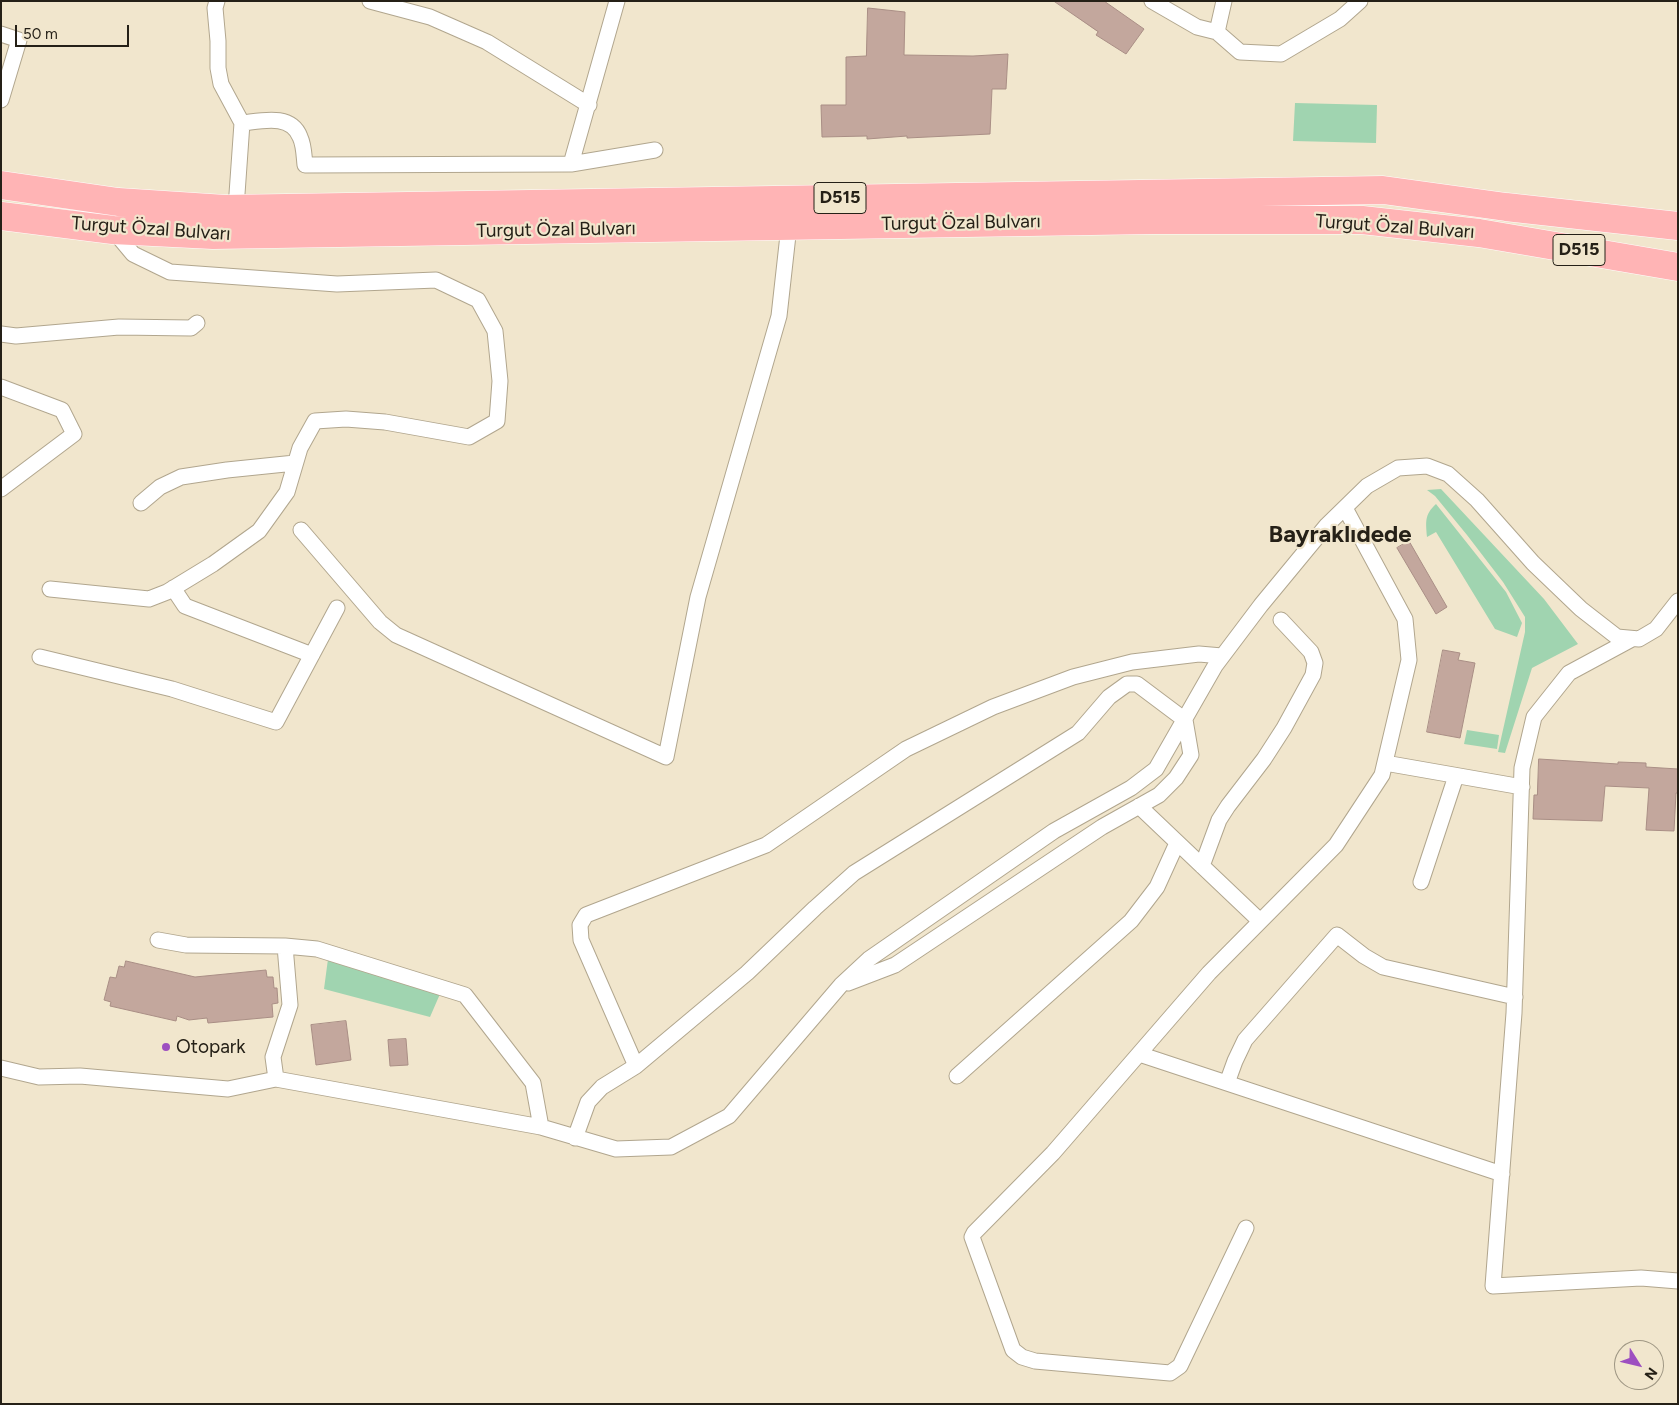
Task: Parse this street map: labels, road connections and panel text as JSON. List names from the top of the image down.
{
  "streets": {
    "highway": ["D515", "Turgut Özal Bulvarı"]
  },
  "districts": ["Bayraklıdede"],
  "places": ["Otopark"],
  "scale_bar": "50 m",
  "north": "bottom right"
}
